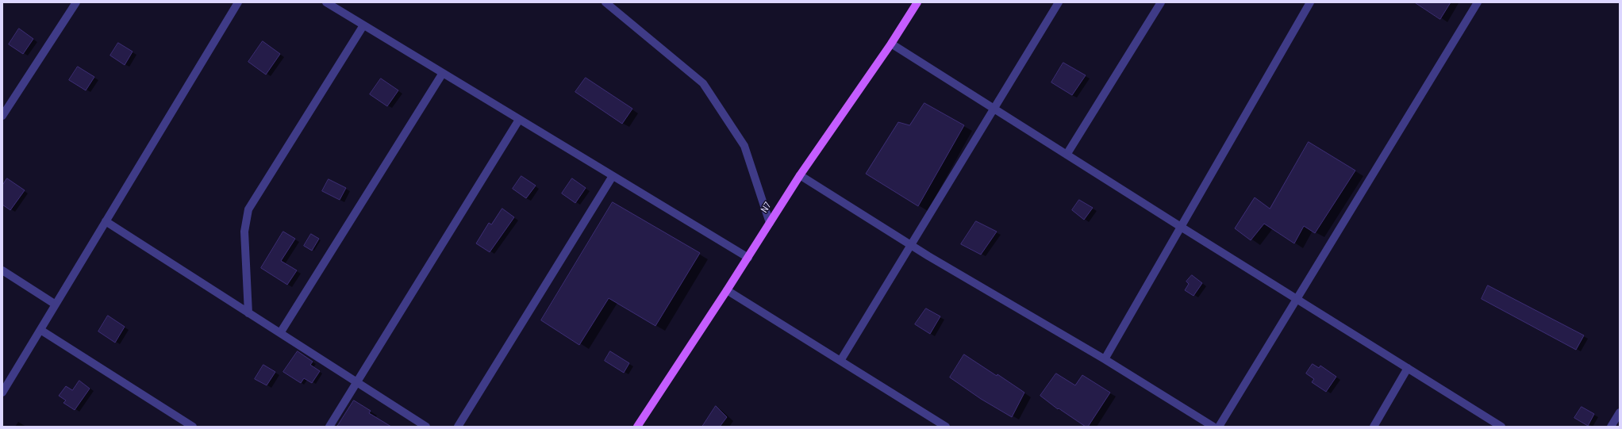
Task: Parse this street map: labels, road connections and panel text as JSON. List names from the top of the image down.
{
  "streets": {
    "main road": ["N7"]
  }
}
